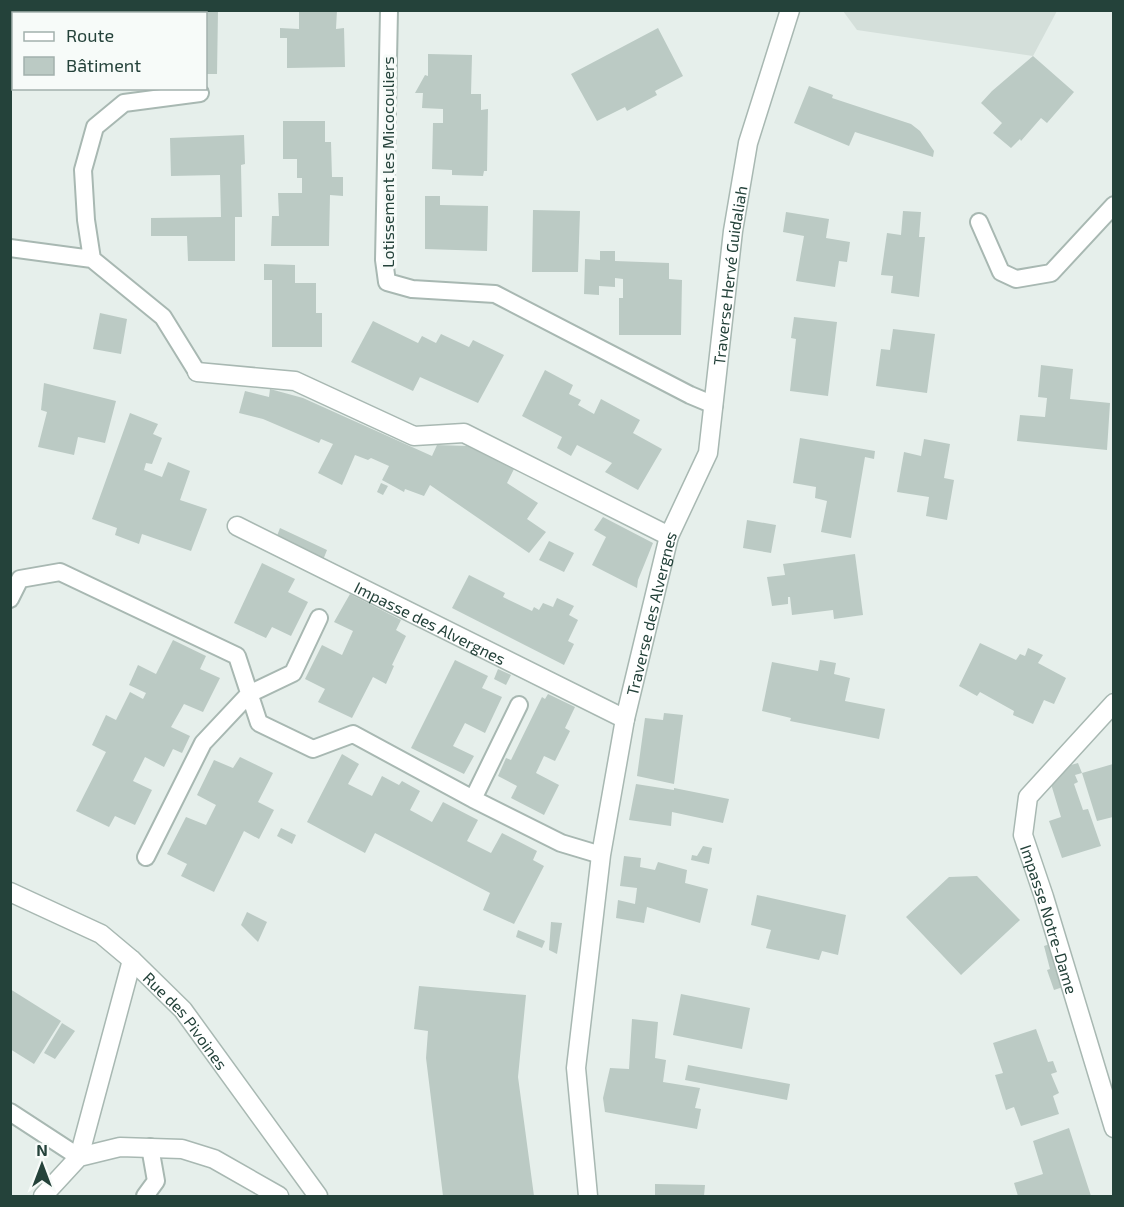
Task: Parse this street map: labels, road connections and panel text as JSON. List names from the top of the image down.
{
  "streets": {
    "street": [
      "Traverse Hervé Guidaliah",
      "Traverse des Alvergnes",
      "Impasse des Alvergnes",
      "Impasse Notre-Dame",
      "Rue des Pivoines"
    ],
    "lane": ["Lotissement les Micocouliers"]
  },
  "crossings": [
    ["Lotissement les Micocouliers", "Traverse Hervé Guidaliah"],
    ["Traverse Hervé Guidaliah", "Traverse des Alvergnes"],
    ["Traverse des Alvergnes", "Impasse des Alvergnes"]
  ],
  "legend": ["Route", "Bâtiment"],
  "north": "top"
}
